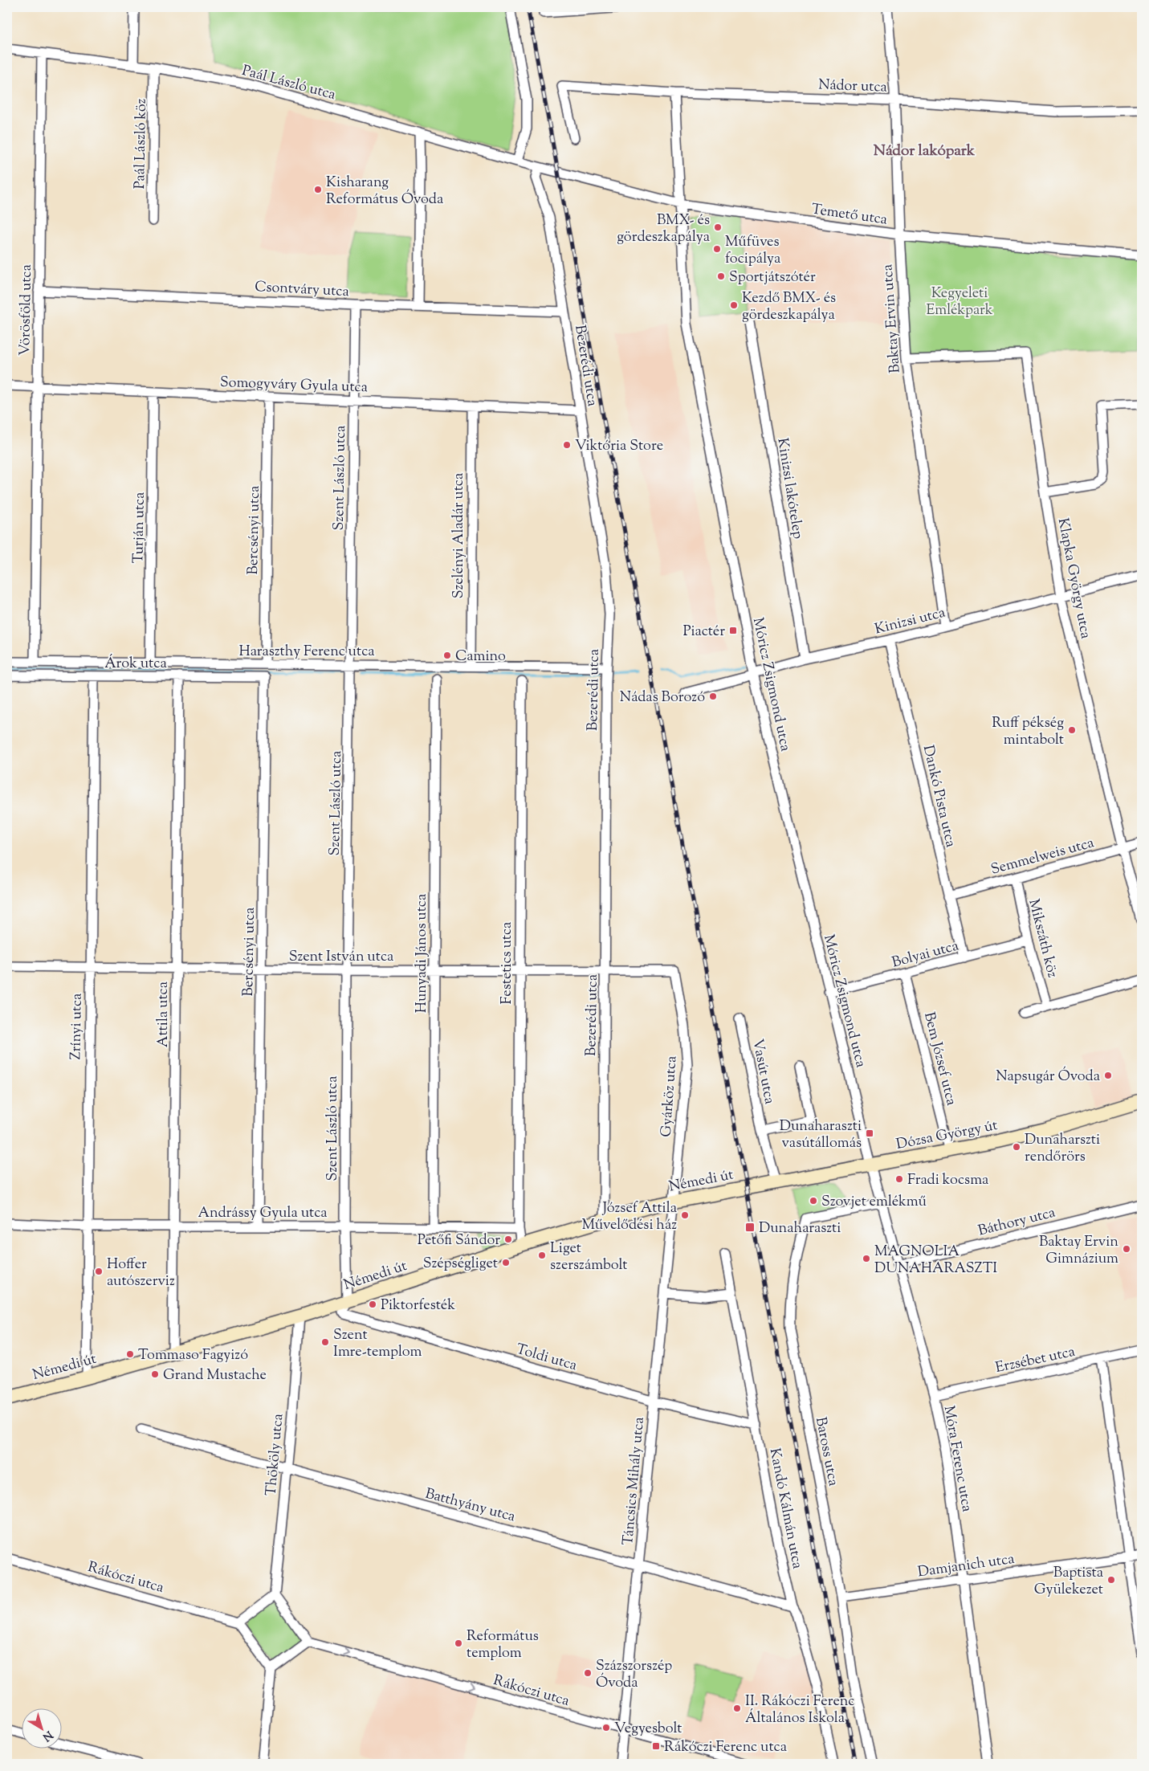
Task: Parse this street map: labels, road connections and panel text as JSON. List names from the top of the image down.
{
  "streets": {
    "main road": ["Dózsa György út", "Némedi út"],
    "street": [
      "Paál László utca",
      "Nádor utca",
      "Paál László köz",
      "Temető utca",
      "Csontváry utca",
      "Vörösföld utca",
      "Baktay Ervin utca",
      "Bezerédi utca",
      "Somogyváry Gyula utca",
      "Szent László utca",
      "Kinizsi lakótelep",
      "Turján utca",
      "Bercsényi utca",
      "Szelényi Aladár utca",
      "Klapka György utca",
      "Kinizsi utca",
      "Haraszthy Ferenc utca",
      "Árok utca",
      "Móricz Zsigmond utca",
      "Dankó Pista utca",
      "Semmelweis utca",
      "Mikszáth köz",
      "Hunyadi János utca",
      "Bolyai utca",
      "Szent István utca",
      "Festetics utca",
      "Attila utca",
      "Zrínyi utca",
      "Bem József utca",
      "Vasút utca",
      "Gyárköz utca",
      "Andrássy Gyula utca",
      "Báthory utca",
      "Toldi utca",
      "Erzsébet utca",
      "Baross utca",
      "Thököly utca",
      "Móra Ferenc utca",
      "Táncsics Mihály utca",
      "Batthyány utca",
      "Kandó Kálmán utca",
      "Damjanich utca",
      "Rákóczi utca"
    ]
  },
  "crossings": [
    ["Paál László utca", "Paál László köz"],
    ["Paál László utca", "Temető utca"],
    ["Paál László utca", "Vörösföld utca"],
    ["Paál László utca", "Bezerédi utca"],
    ["Nádor utca", "Baktay Ervin utca"],
    ["Nádor utca", "Móricz Zsigmond utca"],
    ["Temető utca", "Baktay Ervin utca"],
    ["Temető utca", "Móricz Zsigmond utca"],
    ["Csontváry utca", "Vörösföld utca"],
    ["Csontváry utca", "Bezerédi utca"],
    ["Csontváry utca", "Szent László utca"],
    ["Vörösföld utca", "Somogyváry Gyula utca"],
    ["Vörösföld utca", "Haraszthy Ferenc utca"],
    ["Baktay Ervin utca", "Klapka György utca"],
    ["Baktay Ervin utca", "Kinizsi utca"],
    ["Bezerédi utca", "Somogyváry Gyula utca"],
    ["Bezerédi utca", "Haraszthy Ferenc utca"],
    ["Bezerédi utca", "Szent István utca"],
    ["Bezerédi utca", "Némedi út"],
    ["Somogyváry Gyula utca", "Szent László utca"],
    ["Somogyváry Gyula utca", "Turján utca"],
    ["Somogyváry Gyula utca", "Bercsényi utca"],
    ["Somogyváry Gyula utca", "Szelényi Aladár utca"],
    ["Szent László utca", "Haraszthy Ferenc utca"],
    ["Szent László utca", "Szent István utca"],
    ["Szent László utca", "Némedi út"],
    ["Szent László utca", "Andrássy Gyula utca"],
    ["Szent László utca", "Toldi utca"],
    ["Kinizsi lakótelep", "Kinizsi utca"],
    ["Turján utca", "Haraszthy Ferenc utca"],
    ["Bercsényi utca", "Haraszthy Ferenc utca"],
    ["Bercsényi utca", "Árok utca"],
    ["Bercsényi utca", "Szent István utca"],
    ["Bercsényi utca", "Andrássy Gyula utca"],
    ["Szelényi Aladár utca", "Haraszthy Ferenc utca"],
    ["Klapka György utca", "Kinizsi utca"],
    ["Klapka György utca", "Semmelweis utca"],
    ["Kinizsi utca", "Móricz Zsigmond utca"],
    ["Kinizsi utca", "Dankó Pista utca"],
    ["Árok utca", "Attila utca"],
    ["Árok utca", "Zrínyi utca"],
    ["Móricz Zsigmond utca", "Bolyai utca"],
    ["Móricz Zsigmond utca", "Dózsa György út"],
    ["Móricz Zsigmond utca", "Móra Ferenc utca"],
    ["Dankó Pista utca", "Semmelweis utca"],
    ["Dankó Pista utca", "Bolyai utca"],
    ["Semmelweis utca", "Mikszáth köz"],
    ["Mikszáth köz", "Bolyai utca"],
    ["Hunyadi János utca", "Szent István utca"],
    ["Hunyadi János utca", "Andrássy Gyula utca"],
    ["Bolyai utca", "Bem József utca"],
    ["Szent István utca", "Festetics utca"],
    ["Szent István utca", "Attila utca"],
    ["Szent István utca", "Zrínyi utca"],
    ["Szent István utca", "Gyárköz utca"],
    ["Festetics utca", "Némedi út"],
    ["Festetics utca", "Andrássy Gyula utca"],
    ["Attila utca", "Némedi út"],
    ["Attila utca", "Andrássy Gyula utca"],
    ["Zrínyi utca", "Némedi út"],
    ["Zrínyi utca", "Andrássy Gyula utca"],
    ["Bem József utca", "Dózsa György út"],
    ["Vasút utca", "Dózsa György út"],
    ["Gyárköz utca", "Némedi út"],
    ["Gyárköz utca", "Táncsics Mihály utca"],
    ["Dózsa György út", "Némedi út"],
    ["Dózsa György út", "Móra Ferenc utca"],
    ["Némedi út", "Toldi utca"],
    ["Némedi út", "Thököly utca"],
    ["Némedi út", "Táncsics Mihály utca"],
    ["Báthory utca", "Móra Ferenc utca"],
    ["Toldi utca", "Táncsics Mihály utca"],
    ["Toldi utca", "Kandó Kálmán utca"],
    ["Erzsébet utca", "Móra Ferenc utca"],
    ["Baross utca", "Móra Ferenc utca"],
    ["Baross utca", "Damjanich utca"],
    ["Thököly utca", "Batthyány utca"],
    ["Móra Ferenc utca", "Damjanich utca"],
    ["Táncsics Mihály utca", "Batthyány utca"],
    ["Táncsics Mihály utca", "Rákóczi utca"],
    ["Batthyány utca", "Kandó Kálmán utca"]
  ],
  "one_way": ["Rákóczi utca"],
  "districts": ["Nádor lakópark"],
  "parks": ["Kegyeleti Emlékpark"],
  "places": {
    "other": [
      "Kisharang Református Óvoda",
      "BMX- és gördeszkapálya",
      "Műfüves focipálya",
      "Sportjátszótér",
      "Kezdő BMX- és gördeszkapálya",
      "Viktória Store",
      "Camino",
      "Nádas Borozó",
      "Ruff pékség mintabolt",
      "Napsugár Óvoda",
      "Dunaharszti rendőrörs",
      "Fradi kocsma",
      "Szovjet emlékmű",
      "József Attila Művelődési ház",
      "Petőfi Sándor",
      "Baktay Ervin Gimnázium",
      "Liget szerszámbolt",
      "MAGNOLIA DUNAHARASZTI",
      "Szépségliget",
      "Hoffer autószerviz",
      "Piktorfesték",
      "Szent Imre-templom",
      "Tommaso Fagyizó",
      "Grand Mustache",
      "Baptista Gyülekezet",
      "Református templom",
      "Százszorszép Óvoda",
      "II. Rákóczi Ferenc Általános Iskola",
      "Vegyesbolt"
    ],
    "transit": [
      "Piactér",
      "Dunaharaszti vasútállomás",
      "Dunaharaszti",
      "Rákóczi Ferenc utca"
    ]
  },
  "north": "bottom right"
}
